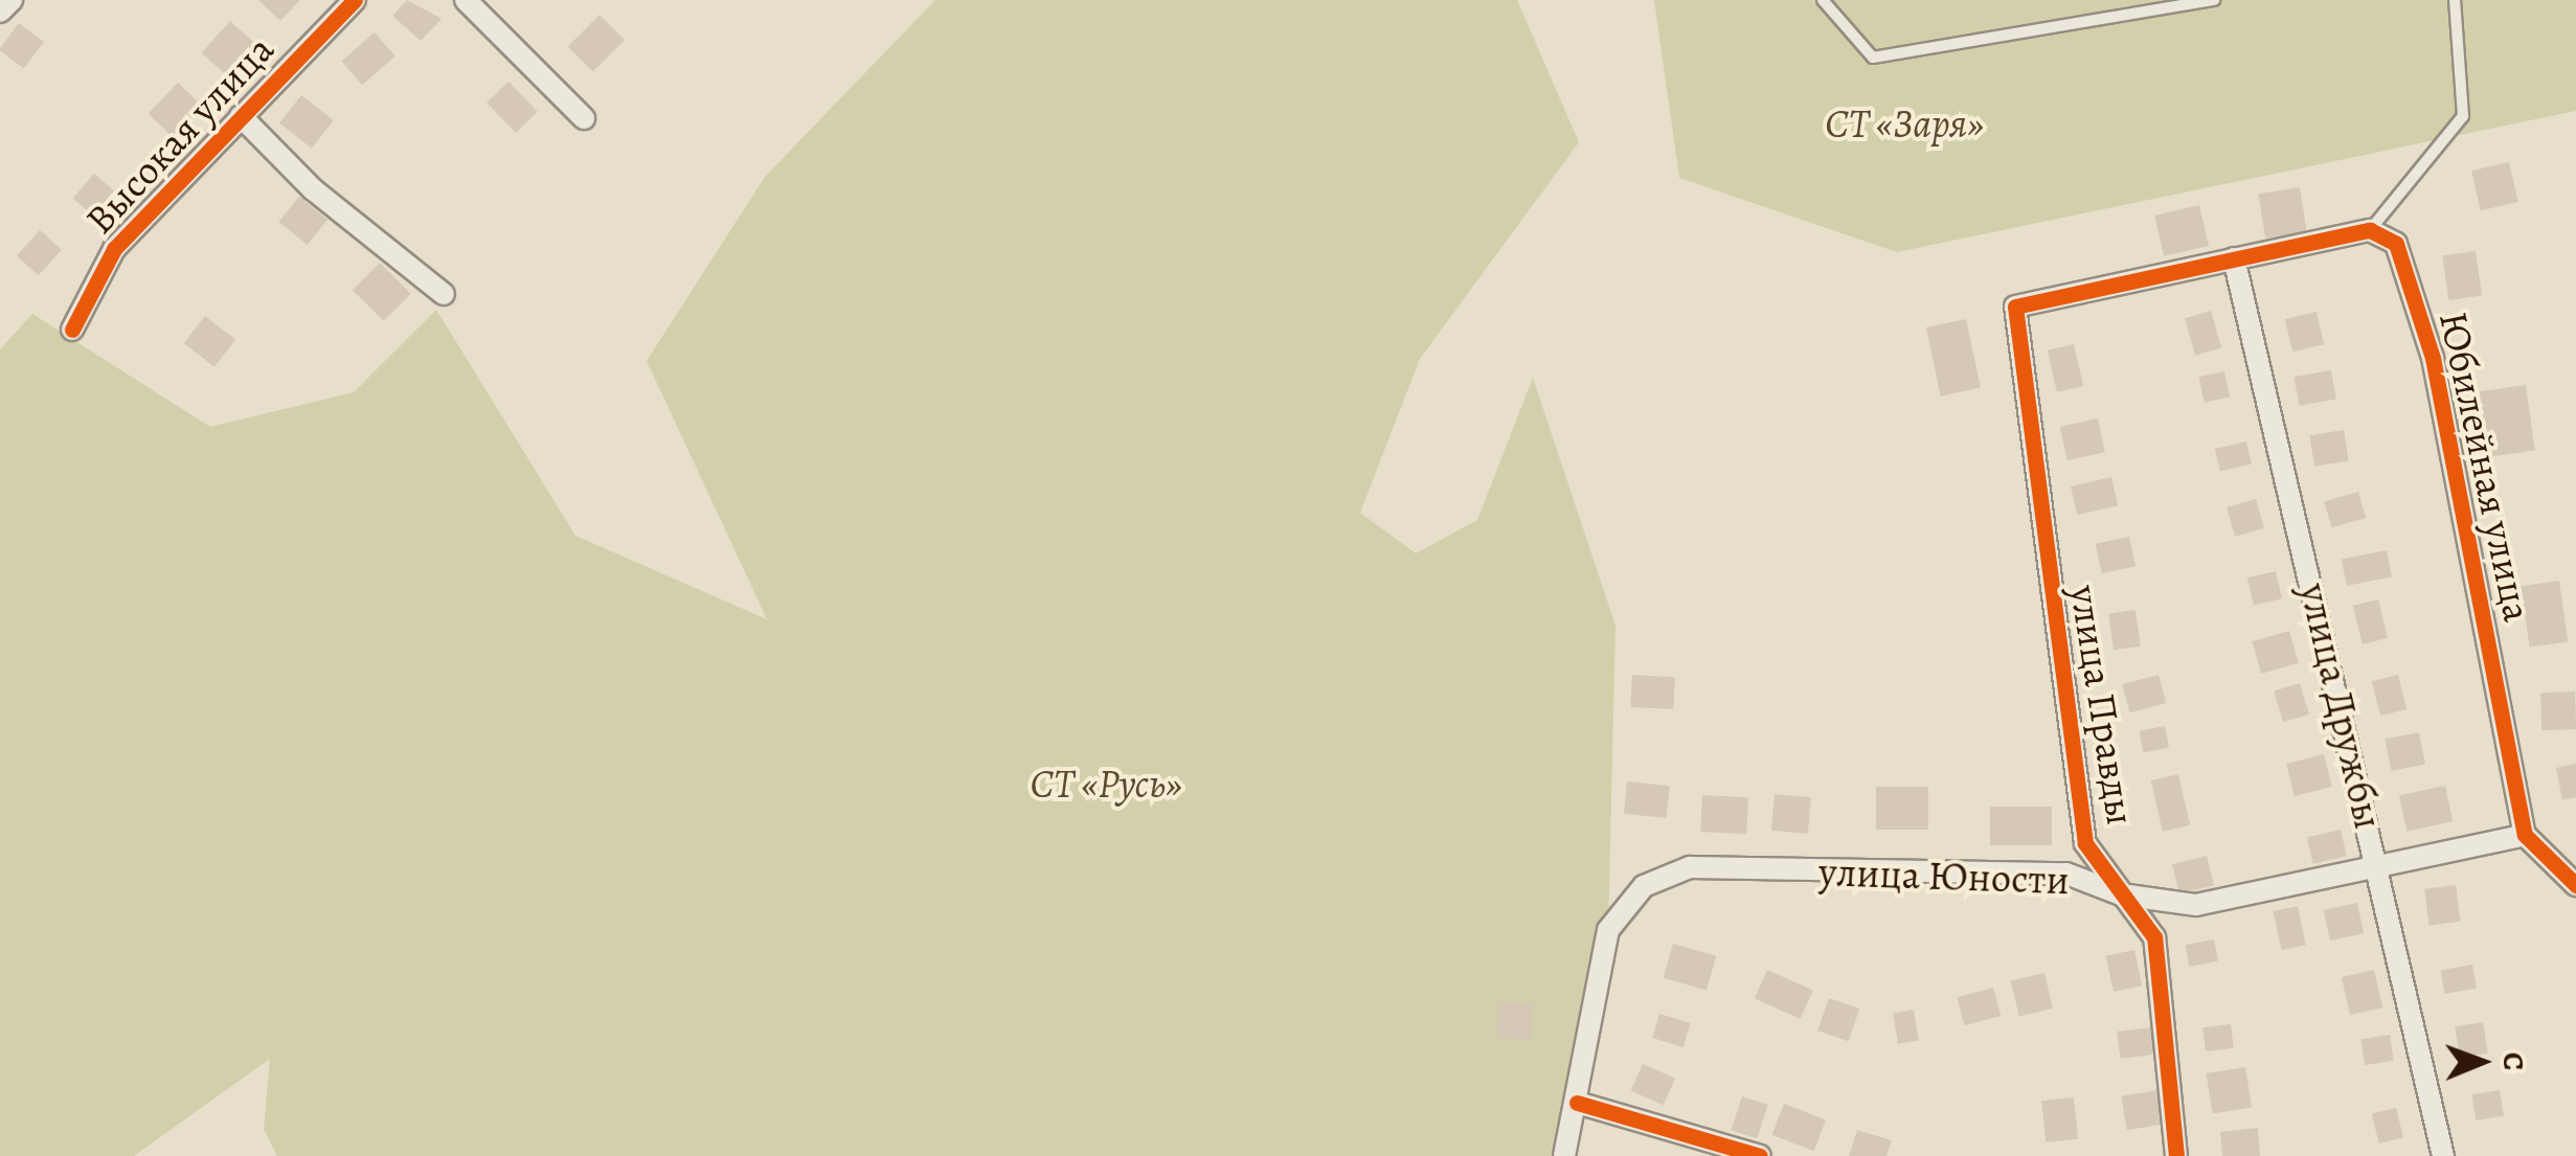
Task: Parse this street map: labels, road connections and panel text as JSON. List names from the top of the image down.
{
  "streets": {
    "street": [
      "Высокая улица",
      "Юбилейная улица",
      "улица Правды",
      "улица Дружбы",
      "улица Юности"
    ]
  },
  "crossings": [
    ["Юбилейная улица", "улица Юности"],
    ["улица Правды", "улица Дружбы"],
    ["улица Правды", "улица Юности"],
    ["улица Дружбы", "улица Юности"]
  ],
  "parks": ["СТ «Заря»", "СТ «Русь»"],
  "north": "right"
}
